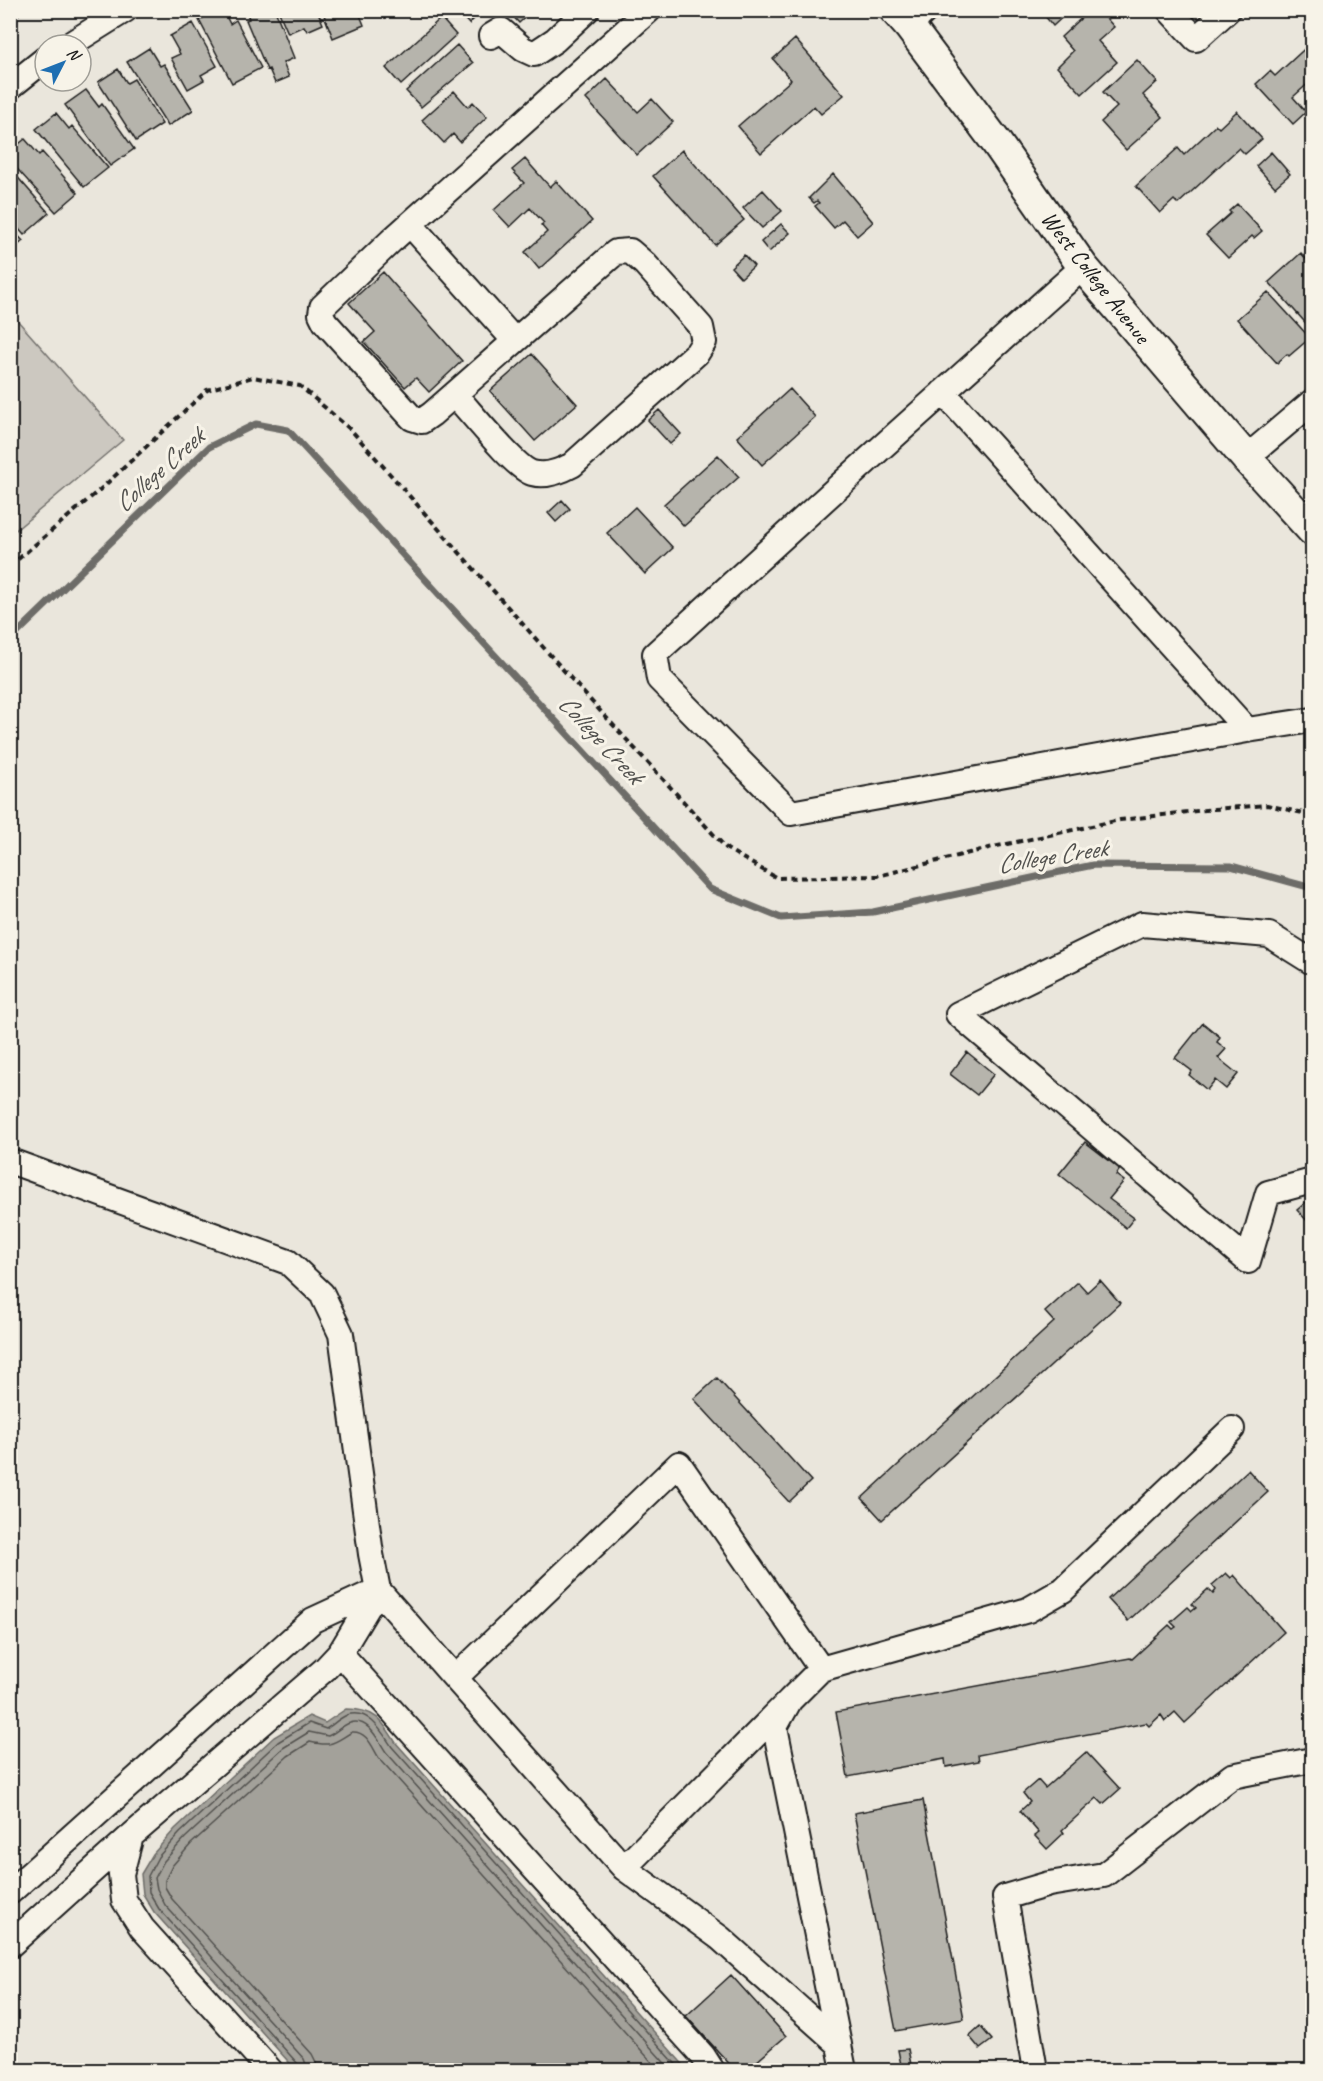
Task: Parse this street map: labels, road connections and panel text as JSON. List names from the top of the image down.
{
  "streets": {
    "main road": ["West College Avenue"]
  },
  "water": ["College Creek"],
  "north": "top right"
}
